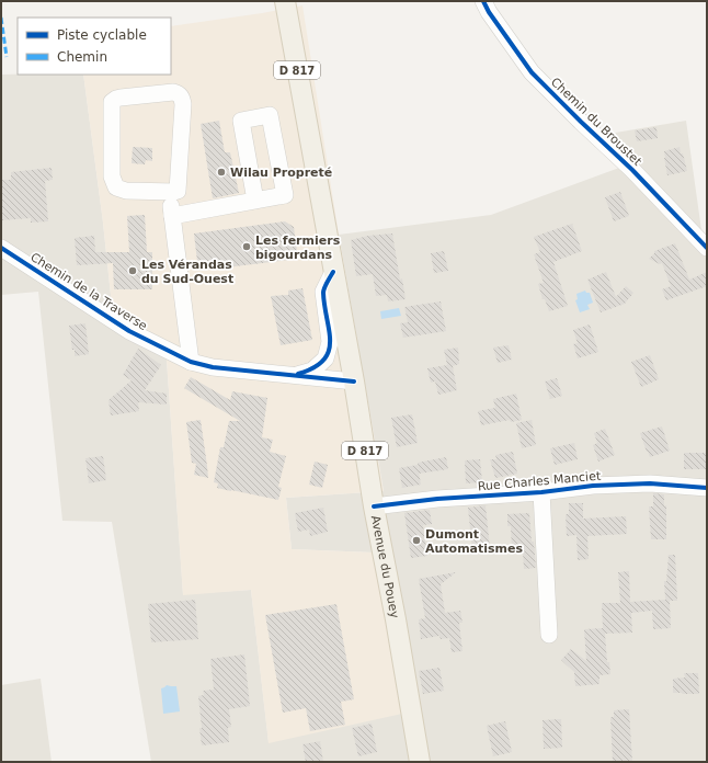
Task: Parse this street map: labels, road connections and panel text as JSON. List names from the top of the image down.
{
  "streets": {
    "main road": ["D 817", "Avenue du Pouey"],
    "street": ["Chemin du Broustet", "Chemin de la Traverse", "Rue Charles Manciet"]
  },
  "crossings": [
    ["Chemin de la Traverse", "Avenue du Pouey"],
    ["Rue Charles Manciet", "Avenue du Pouey"]
  ],
  "places": [
    "Wilau Propreté",
    "Les fermiers bigourdans",
    "Les Vérandas du Sud-Ouest",
    "Dumont Automatismes"
  ],
  "legend": ["Piste cyclable", "Chemin"]
}
